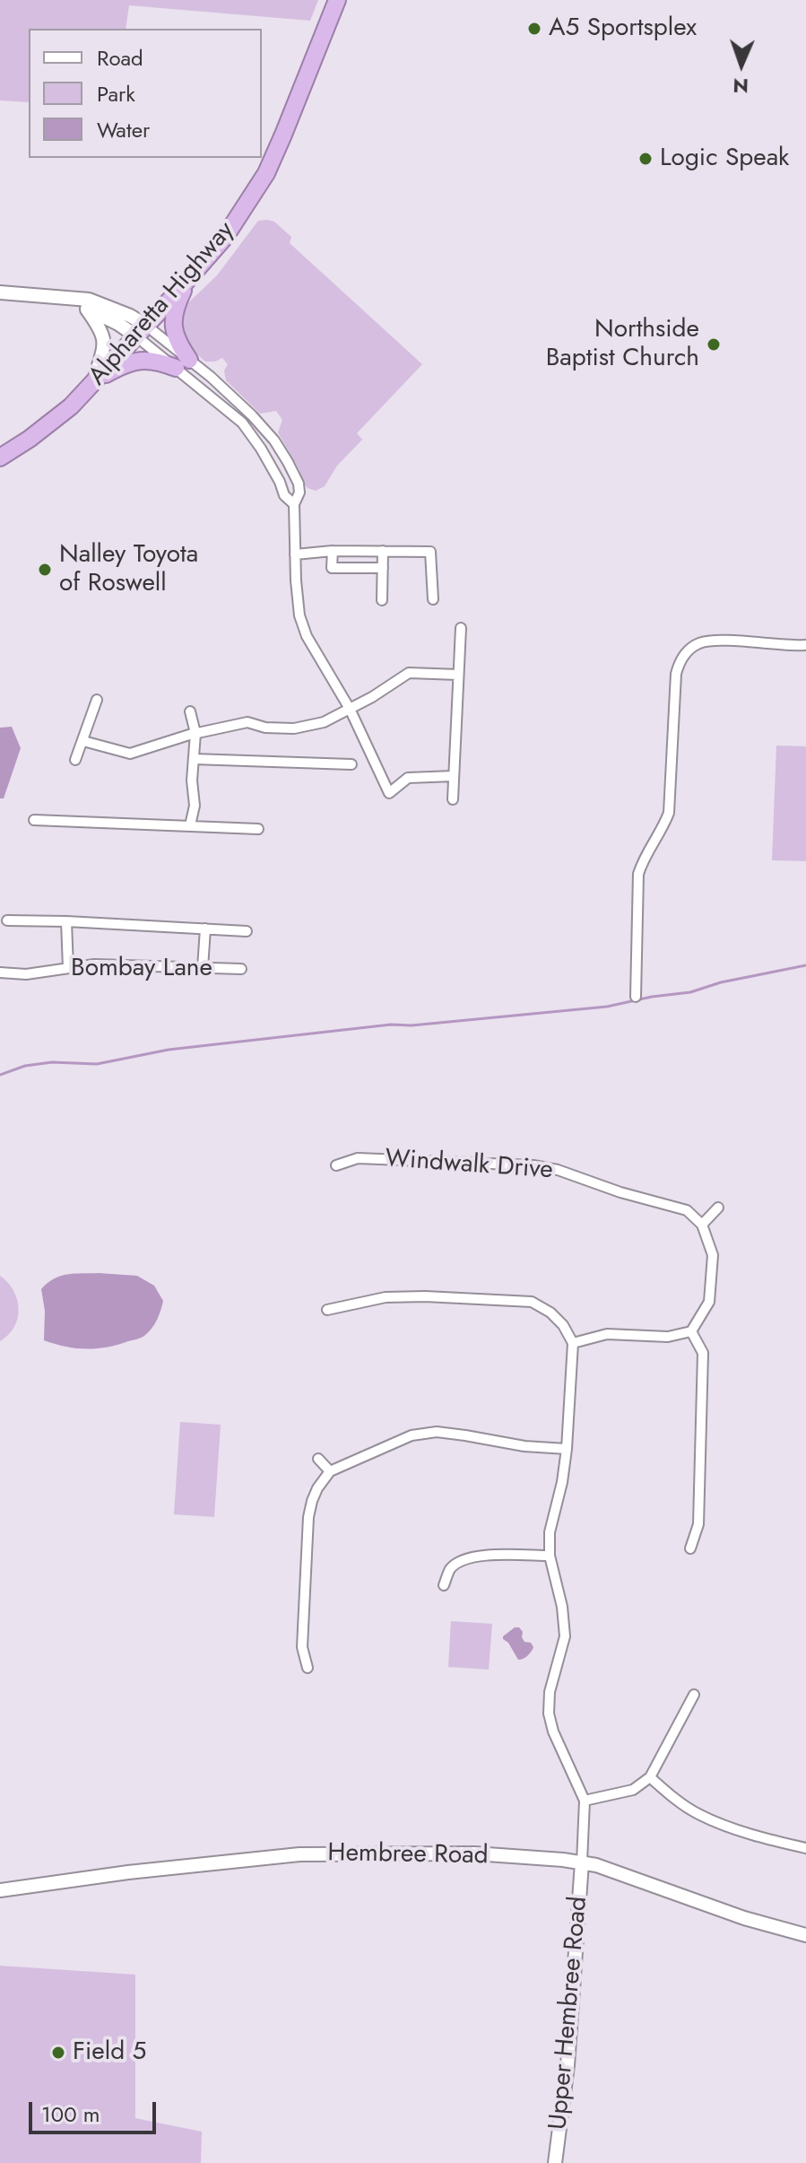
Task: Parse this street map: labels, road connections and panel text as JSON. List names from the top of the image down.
{
  "streets": {
    "highway": ["Alpharetta Highway"],
    "street": [
      "Bombay Lane",
      "Windwalk Drive",
      "Hembree Road",
      "Upper Hembree Road"
    ]
  },
  "crossings": [
    ["Hembree Road", "Upper Hembree Road"]
  ],
  "places": [
    "A5 Sportsplex",
    "Logic Speak",
    "Northside Baptist Church",
    "Nalley Toyota of Roswell",
    "Field 5"
  ],
  "legend": ["Road", "Park", "Water"],
  "scale_bar": "100 m",
  "north": "bottom"
}
